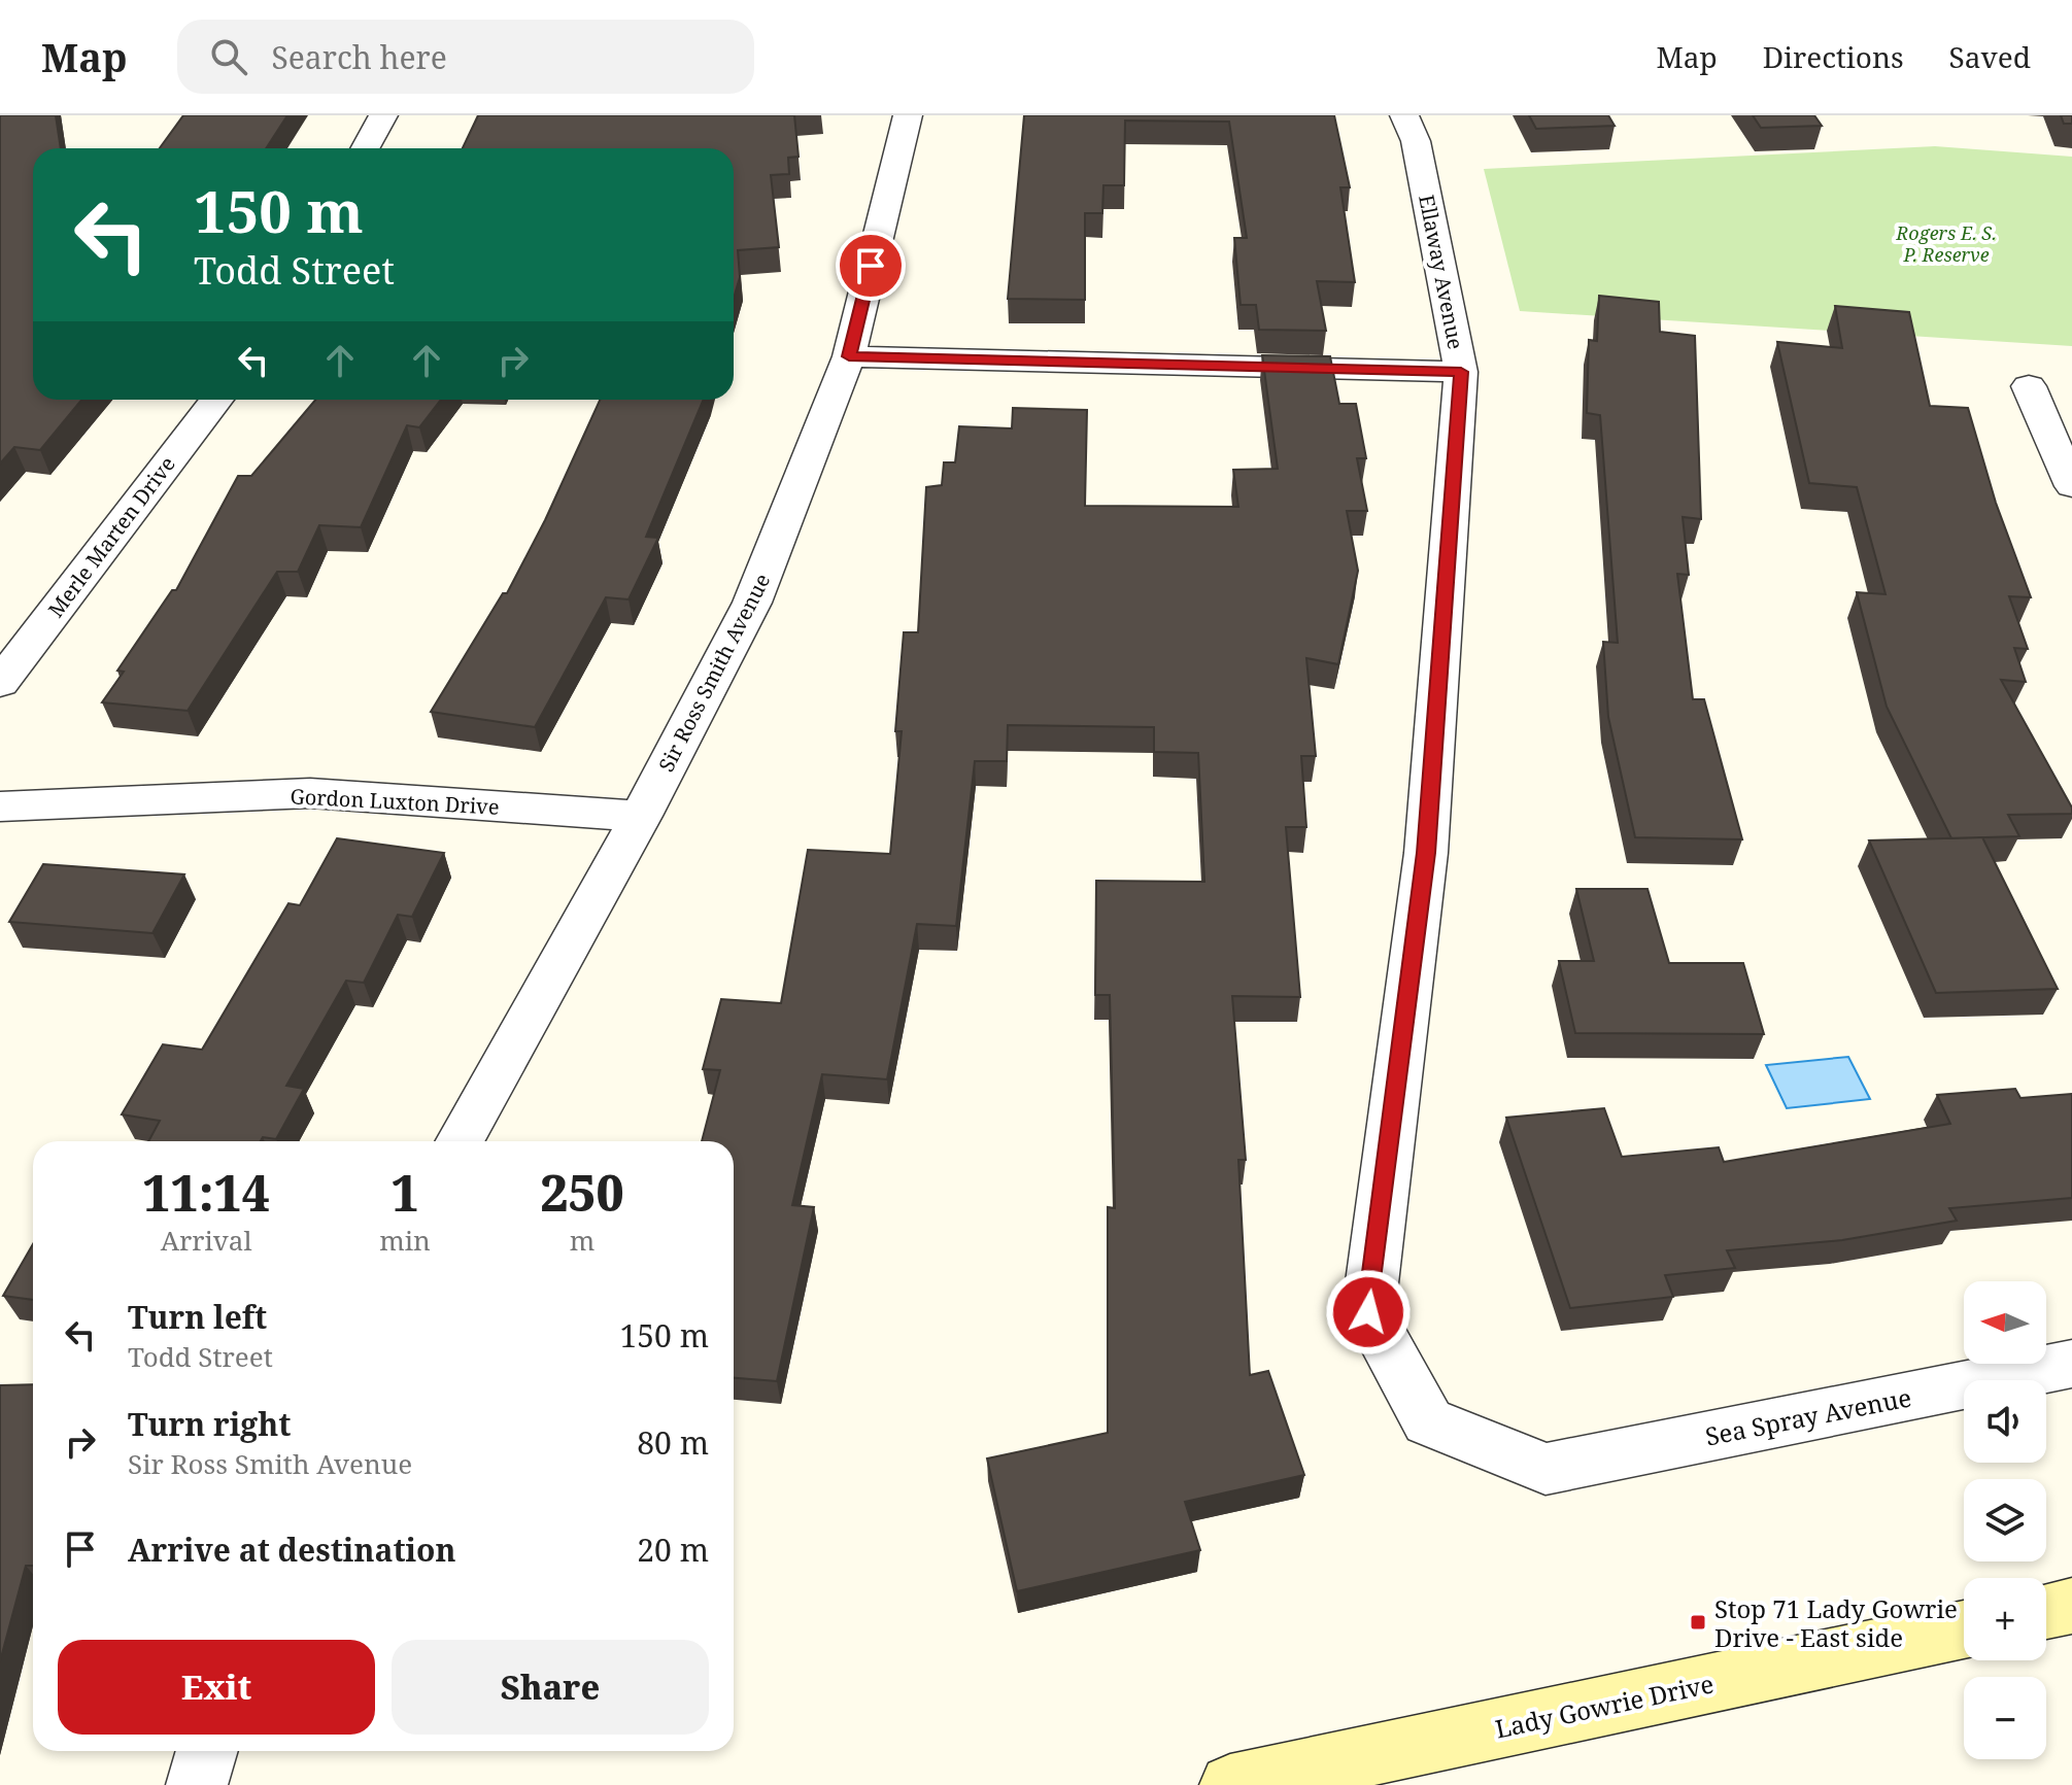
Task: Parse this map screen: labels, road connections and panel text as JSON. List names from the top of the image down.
{
  "streets": {
    "main road": ["Lady Gowrie Drive"],
    "street": [
      "Ellaway Avenue",
      "Merle Marten Drive",
      "Sir Ross Smith Avenue",
      "Gordon Luxton Drive",
      "Sea Spray Avenue"
    ]
  },
  "crossings": [
    ["Ellaway Avenue", "Sea Spray Avenue"],
    ["Sir Ross Smith Avenue", "Gordon Luxton Drive"]
  ],
  "parks": ["Rogers E. S. P. Reserve"],
  "places": {
    "transit": ["Stop 71 Lady Gowrie Drive - East side"]
  },
  "north": "left",
  "page": {
    "header": "Map",
    "search": "Search here",
    "nav": ["Map", "Directions", "Saved"],
    "turn": ["150 m", "Todd Street"],
    "eta": [
      "11:14",
      "Arrival",
      "1",
      "min",
      "250",
      "m"
    ],
    "map_buttons": ["+", "−"],
    "list": [
      {
        "name": "Turn left",
        "note": "Todd Street",
        "value": "150 m"
      },
      {
        "name": "Turn right",
        "note": "Sir Ross Smith Avenue",
        "value": "80 m"
      },
      {
        "name": "Arrive at destination",
        "value": "20 m"
      }
    ],
    "buttons": ["Exit", "Share"]
  }
}
